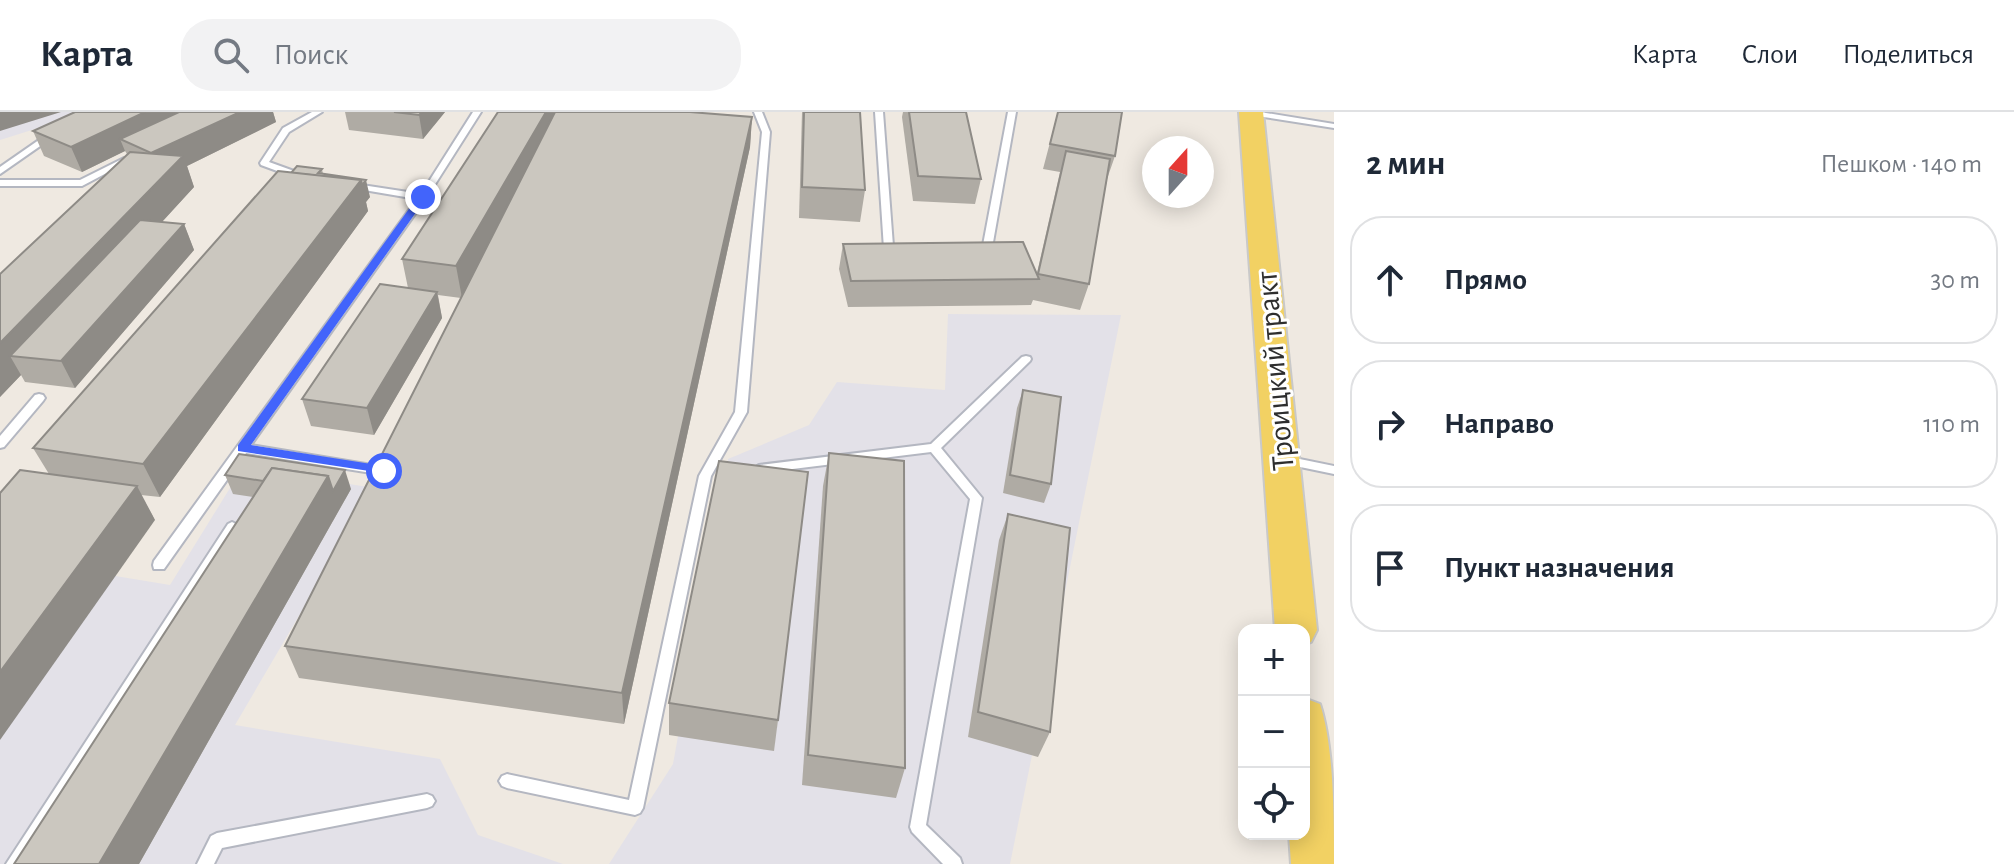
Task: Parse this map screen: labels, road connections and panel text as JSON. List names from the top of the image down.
{
  "streets": {
    "main road": ["Троицкий тракт"]
  },
  "north": "top",
  "page": {
    "header": "Карта",
    "search": "Поиск",
    "nav": ["Карта", "Слои", "Поделиться"],
    "heading": ["2 мин", "Пешком · 140 m"],
    "list": [
      ["Прямо", "30 m"],
      ["Направо", "110 m"],
      "Пункт назначения"
    ],
    "map_buttons": ["+", "−"]
  }
}
